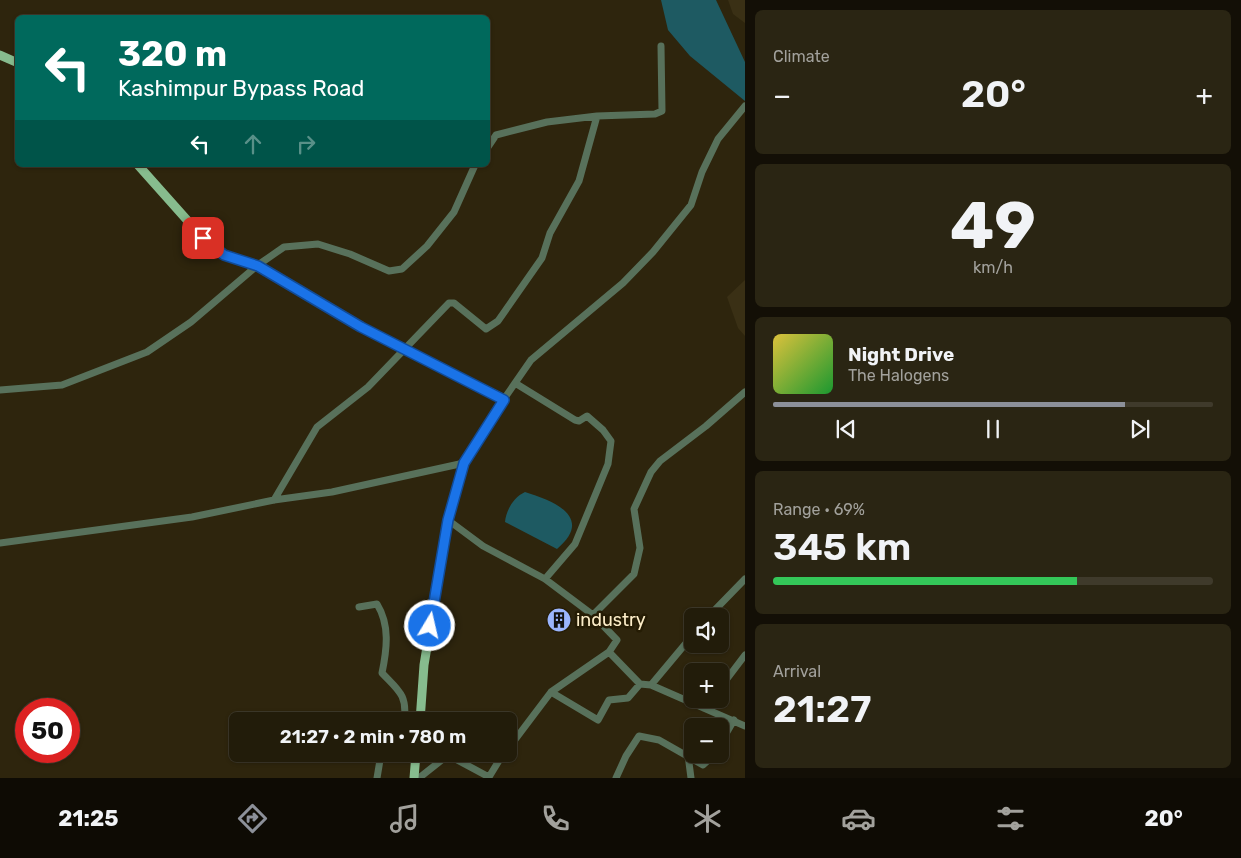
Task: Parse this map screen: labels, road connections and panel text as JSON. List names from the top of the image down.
{
  "places": {
    "building": ["industry"]
  },
  "page": {
    "tile": [
      "Climate",
      ["49", "km/h"],
      ["Range · 69%", "345 km"],
      ["Arrival", "21:27"]
    ],
    "turn": ["320 m", "Kashimpur Bypass Road"],
    "heat": ["−", "20°", "+"],
    "song": ["Night Drive", "The Halogens"],
    "map_buttons": ["+", "−"],
    "limit": "50",
    "trip": "21:27 · 2 min · 780 m",
    "tabs": ["21:25", "20°"]
  }
}
